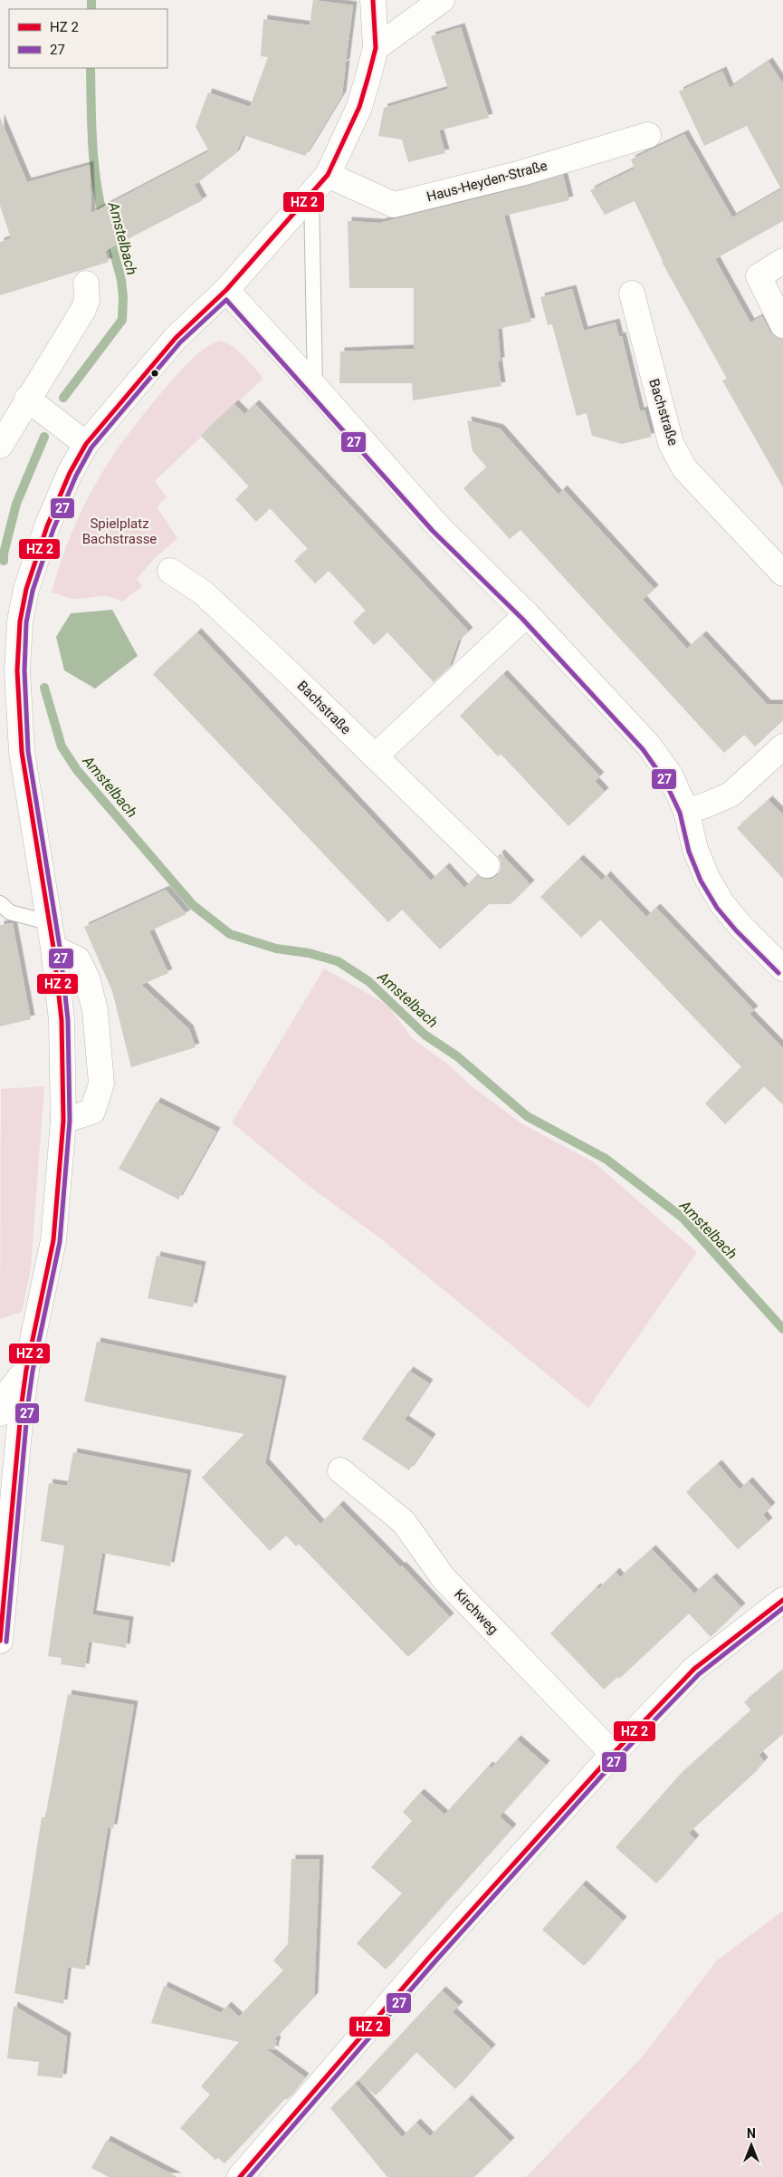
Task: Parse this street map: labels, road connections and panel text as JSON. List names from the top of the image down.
{
  "streets": {
    "street": ["Haus-Heyden-Straße", "Bachstraße", "Kirchweg"]
  },
  "water": ["Amstelbach"],
  "parks": ["Spielplatz Bachstrasse"],
  "lines": ["transit line 27"],
  "legend": ["HZ 2", "27"],
  "north": "top"
}
